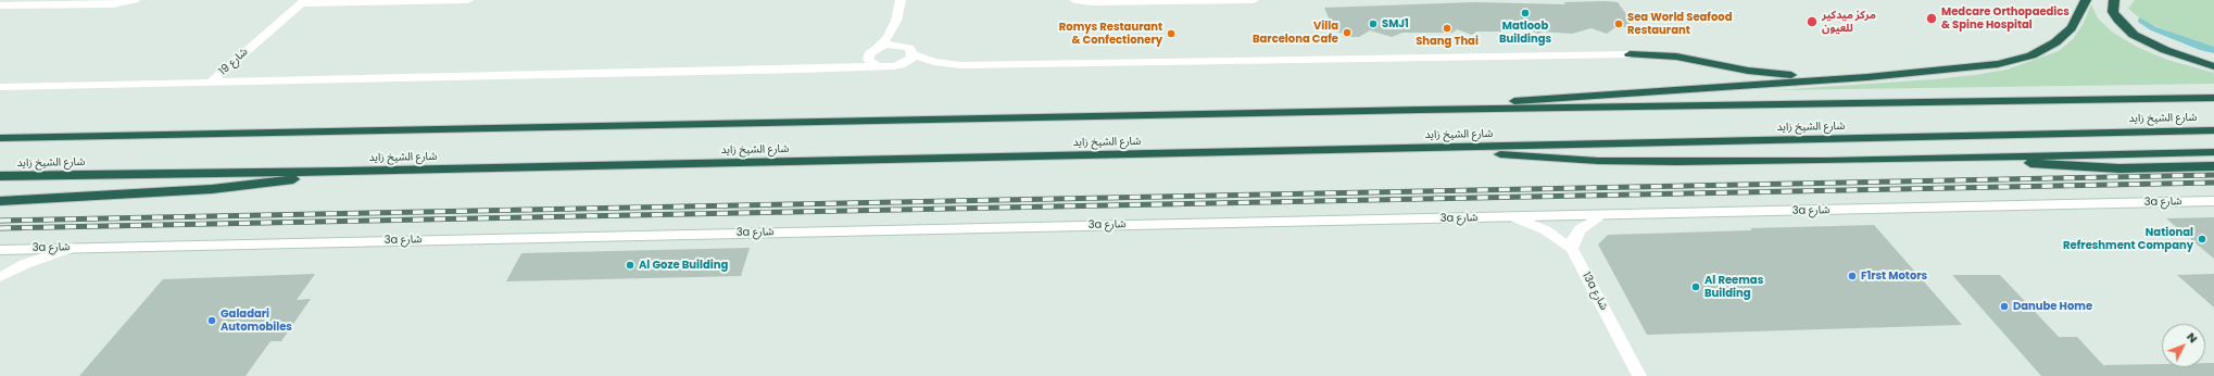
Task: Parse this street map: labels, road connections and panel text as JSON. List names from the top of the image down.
{
  "streets": {
    "highway": ["شارع الشيخ زايد"],
    "street": ["شارع 19", "3a شارع", "13a شارع"]
  },
  "places": [
    "Matloob Buildings",
    "Medcare Orthopaedics & Spine Hospital",
    "مركز ميدكير للعيون",
    "SMJ1",
    "Sea World Seafood Restaurant",
    "Shang Thai",
    "Villa Barcelona Cafe",
    "Romys Restaurant & Confectionery",
    "National Refreshment Company",
    "Al Goze Building",
    "F1rst Motors",
    "Al Reemas Building",
    "Danube Home",
    "Galadari Automobiles"
  ],
  "north": "top right"
}
